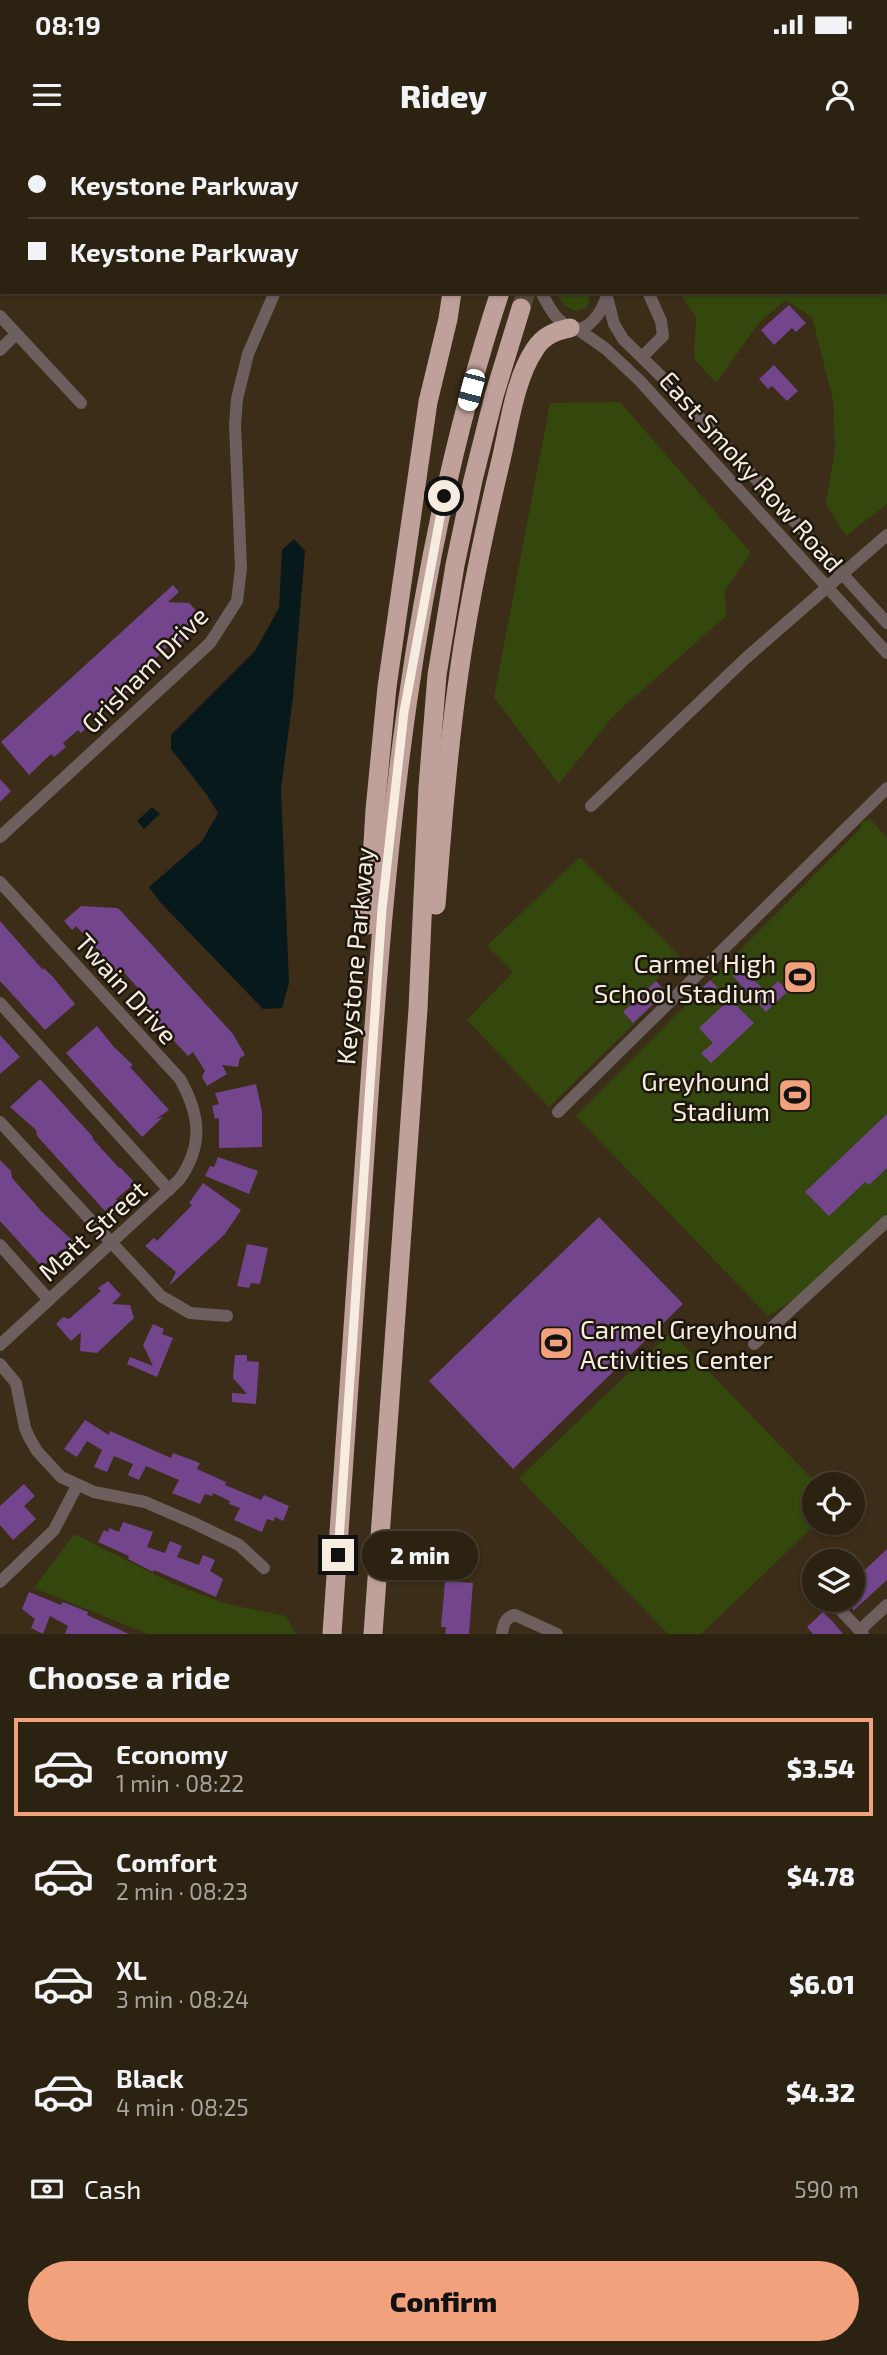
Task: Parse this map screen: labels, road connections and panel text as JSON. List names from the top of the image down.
{
  "streets": {
    "highway": ["Keystone Parkway"],
    "street": [
      "East Smoky Row Road",
      "Grisham Drive",
      "Twain Drive",
      "Matt Street"
    ]
  },
  "crossings": [
    ["Twain Drive", "Matt Street"]
  ],
  "places": {
    "sports": ["Carmel High School Stadium", "Greyhound Stadium", "Carmel Greyhound Activities Center"]
  },
  "page": {
    "status": "08:19",
    "header": "Ridey",
    "banner": ["Keystone Parkway", "Keystone Parkway"],
    "bubble": "2 min",
    "heading": "Choose a ride",
    "list": [
      {
        "name": "Economy",
        "note": "1 min · 08:22",
        "value": "$3.54"
      },
      {
        "name": "Comfort",
        "note": "2 min · 08:23",
        "value": "$4.78"
      },
      {
        "name": "XL",
        "note": "3 min · 08:24",
        "value": "$6.01"
      },
      {
        "name": "Black",
        "note": "4 min · 08:25",
        "value": "$4.32"
      }
    ],
    "pay": ["Cash", "590 m"],
    "buttons": "Confirm"
  }
}
